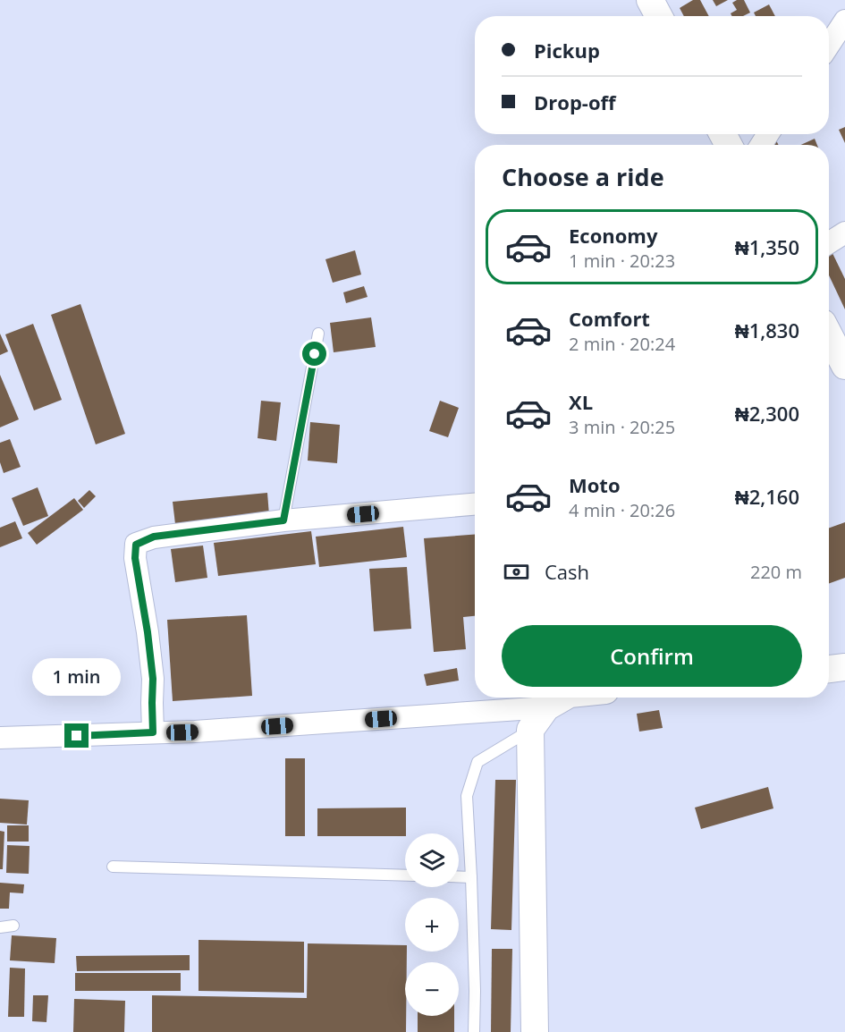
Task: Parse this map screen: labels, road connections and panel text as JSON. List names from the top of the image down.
{
  "page": {
    "banner": ["Pickup", "Drop-off"],
    "heading": "Choose a ride",
    "list": [
      {
        "name": "Economy",
        "note": "1 min · 20:23",
        "value": "₦1,350"
      },
      {
        "name": "Comfort",
        "note": "2 min · 20:24",
        "value": "₦1,830"
      },
      {
        "name": "XL",
        "note": "3 min · 20:25",
        "value": "₦2,300"
      },
      {
        "name": "Moto",
        "note": "4 min · 20:26",
        "value": "₦2,160"
      }
    ],
    "pay": ["Cash", "220 m"],
    "buttons": "Confirm",
    "bubble": "1 min",
    "map_buttons": ["+", "−"]
  }
}
